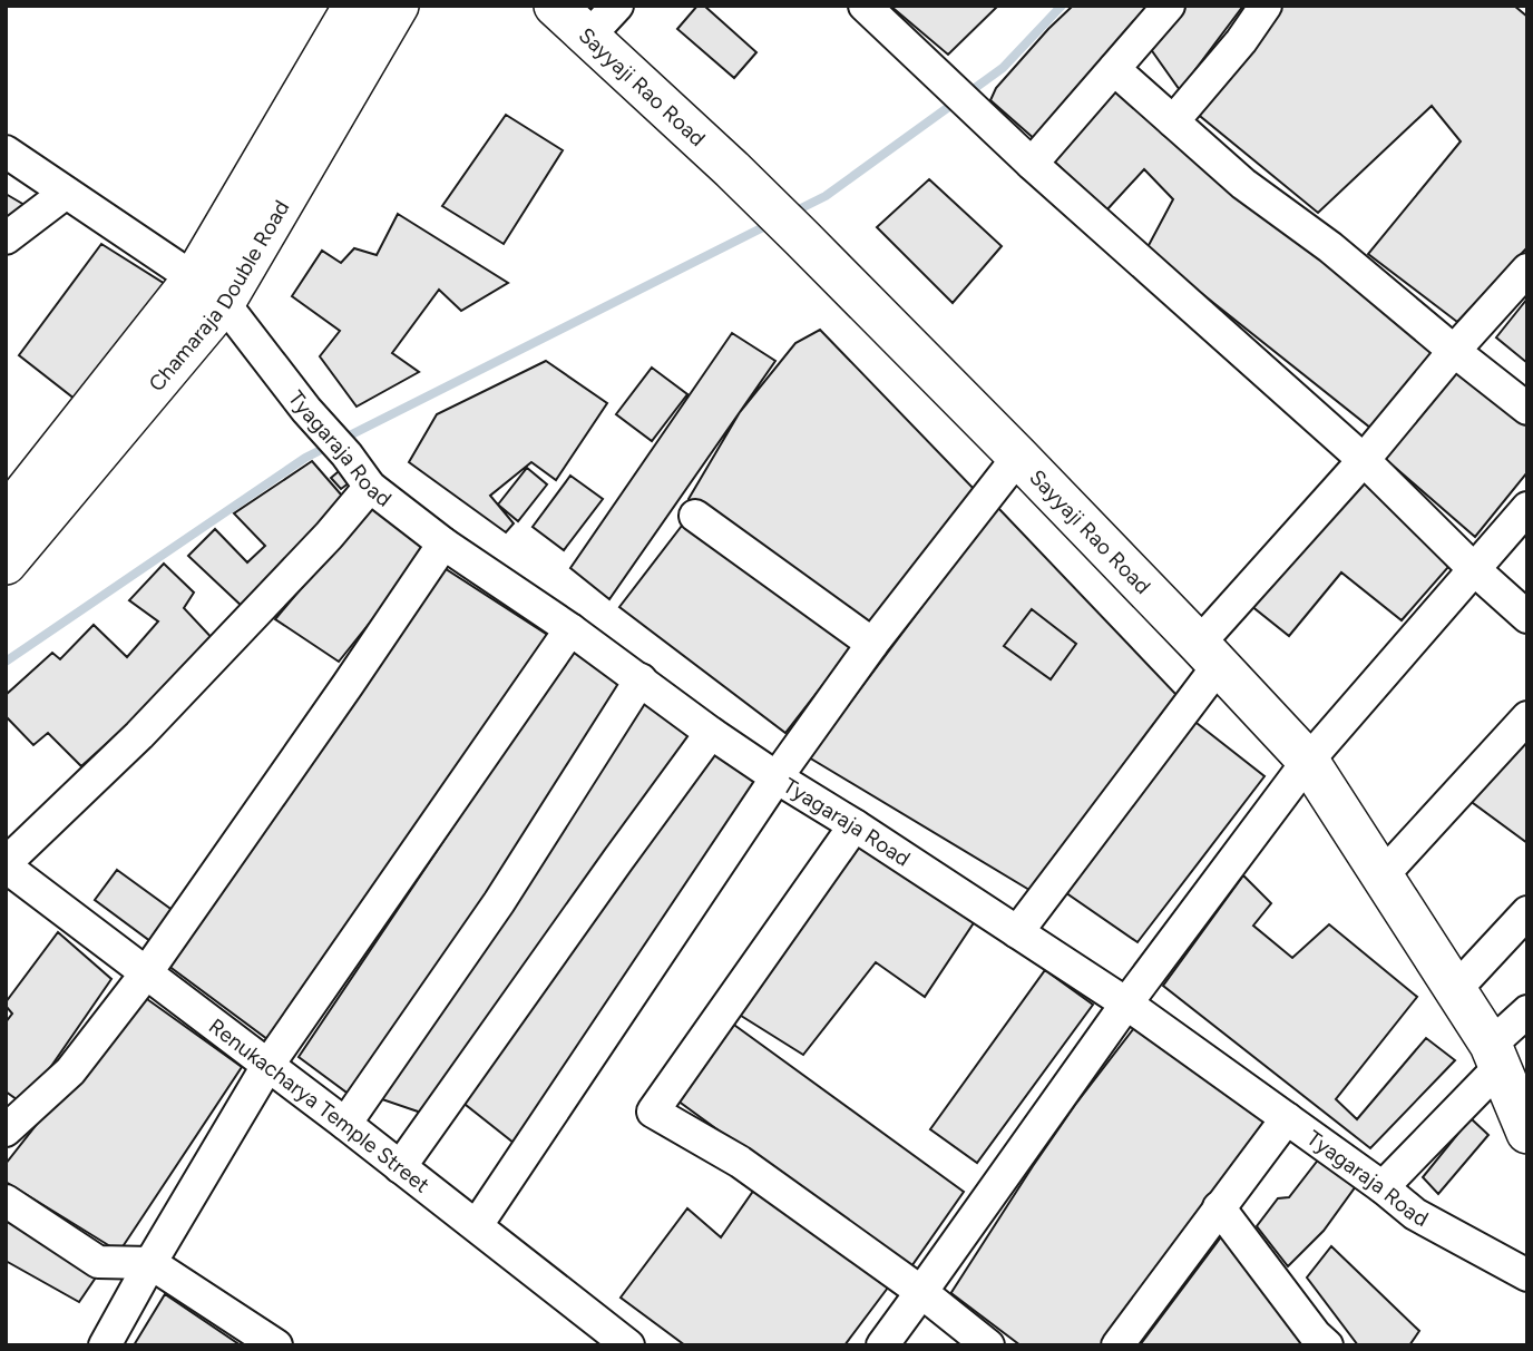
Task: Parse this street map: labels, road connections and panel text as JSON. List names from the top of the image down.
{
  "streets": {
    "main road": ["Sayyaji Rao Road", "Chamaraja Double Road"],
    "street": ["Tyagaraja Road", "Renukacharya Temple Street"]
  },
  "crossings": [
    ["Chamaraja Double Road", "Tyagaraja Road"]
  ]
}
